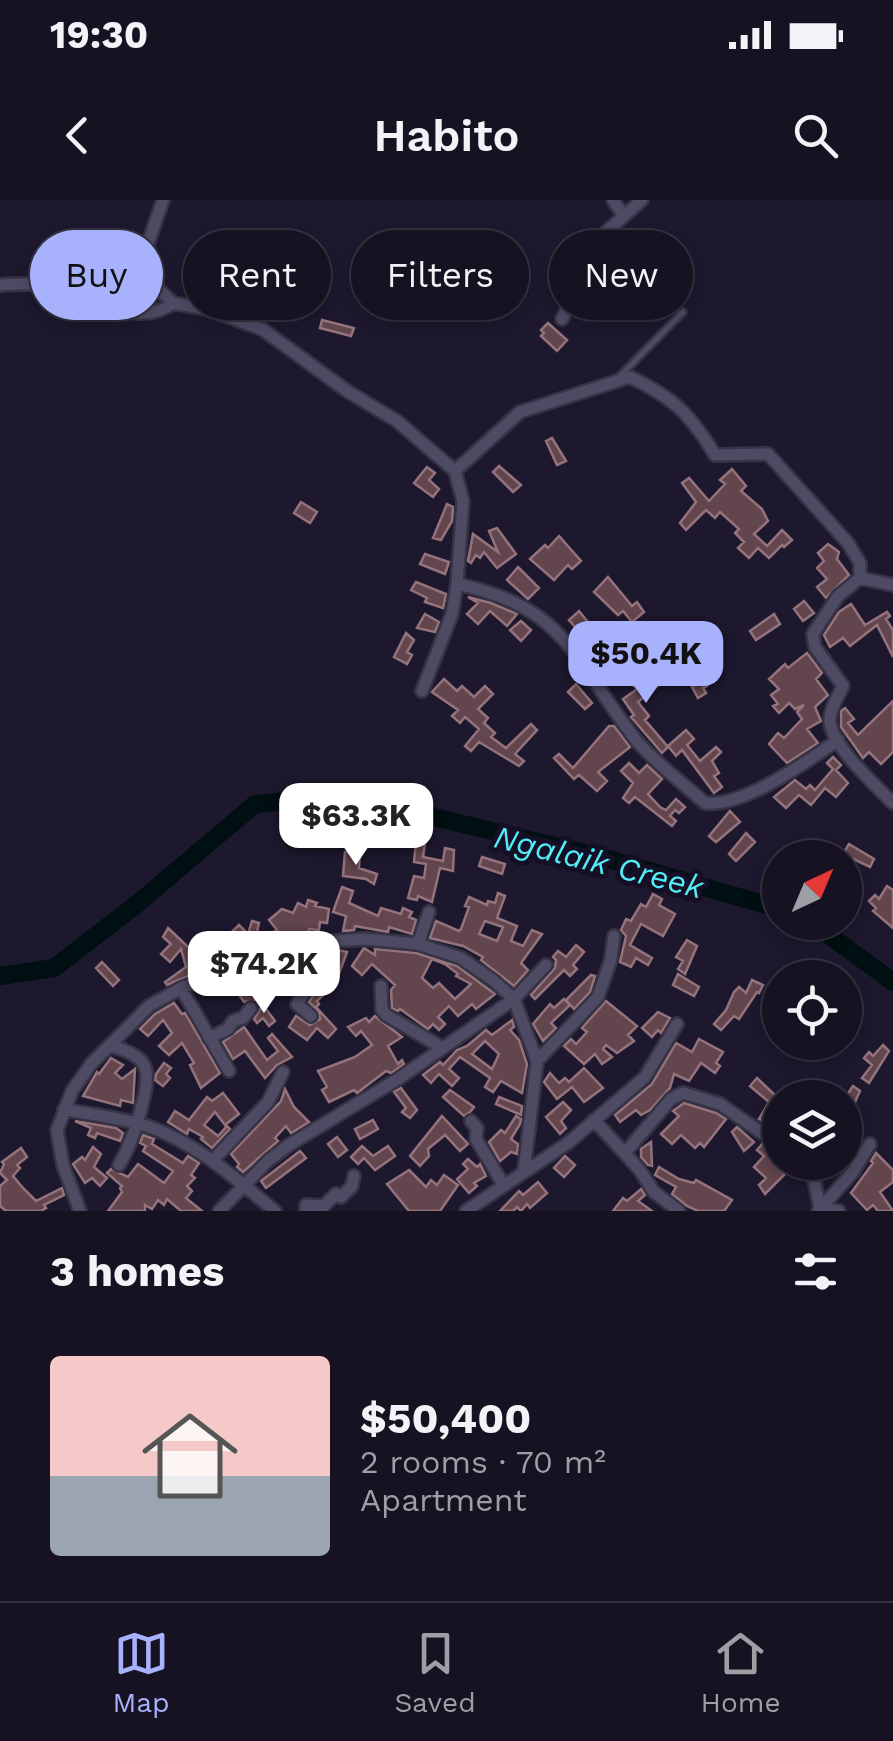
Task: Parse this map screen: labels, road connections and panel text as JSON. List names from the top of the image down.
{
  "water": ["Ngalaik Creek"],
  "north": "top right",
  "page": {
    "status": "19:30",
    "header": "Habito",
    "chip": [
      "Buy",
      "Rent",
      "Filters",
      "New"
    ],
    "price": ["$50.4K", "$63.3K", "$74.2K"],
    "heading": "3 homes",
    "list": [
      {
        "name": "$50,400",
        "note": "2 rooms · 70 m² · Apartment"
      }
    ],
    "tabs": ["Map", "Saved", "Home"]
  }
}
